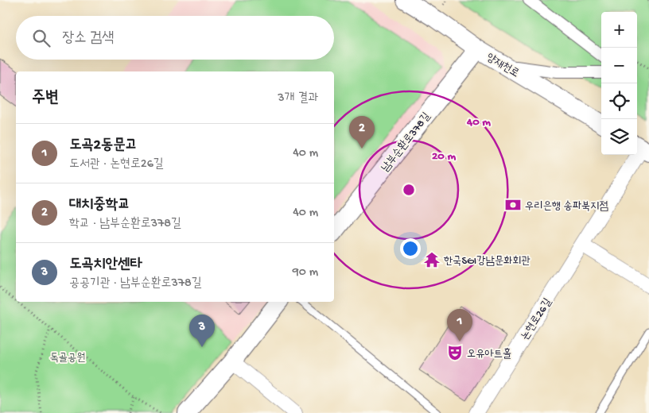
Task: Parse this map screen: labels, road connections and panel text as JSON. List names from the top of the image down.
{
  "streets": {
    "street": ["양재천로", "남부순환로378길", "논현로26길"]
  },
  "crossings": [
    ["양재천로", "남부순환로378길"]
  ],
  "parks": ["독골공원"],
  "places": {
    "bank": ["우리은행 송파북지점"],
    "temple": ["한국SGI강남문화회관"],
    "theatre": ["오유아트홀"]
  },
  "page": {
    "map_buttons": ["+", "−"],
    "search": "장소 검색",
    "heading": ["주변", "3개 결과"],
    "pins": ["2", "1", "3"],
    "list": [
      {
        "mark": "1",
        "name": "도곡2동문고",
        "note": "도서관 · 논현로26길",
        "value": "40 m"
      },
      {
        "mark": "2",
        "name": "대치중학교",
        "note": "학교 · 남부순환로378길",
        "value": "40 m"
      },
      {
        "mark": "3",
        "name": "도곡치안센타",
        "note": "공공기관 · 남부순환로378길",
        "value": "90 m"
      }
    ]
  },
  "rings": ["40 m", "20 m"]
}
